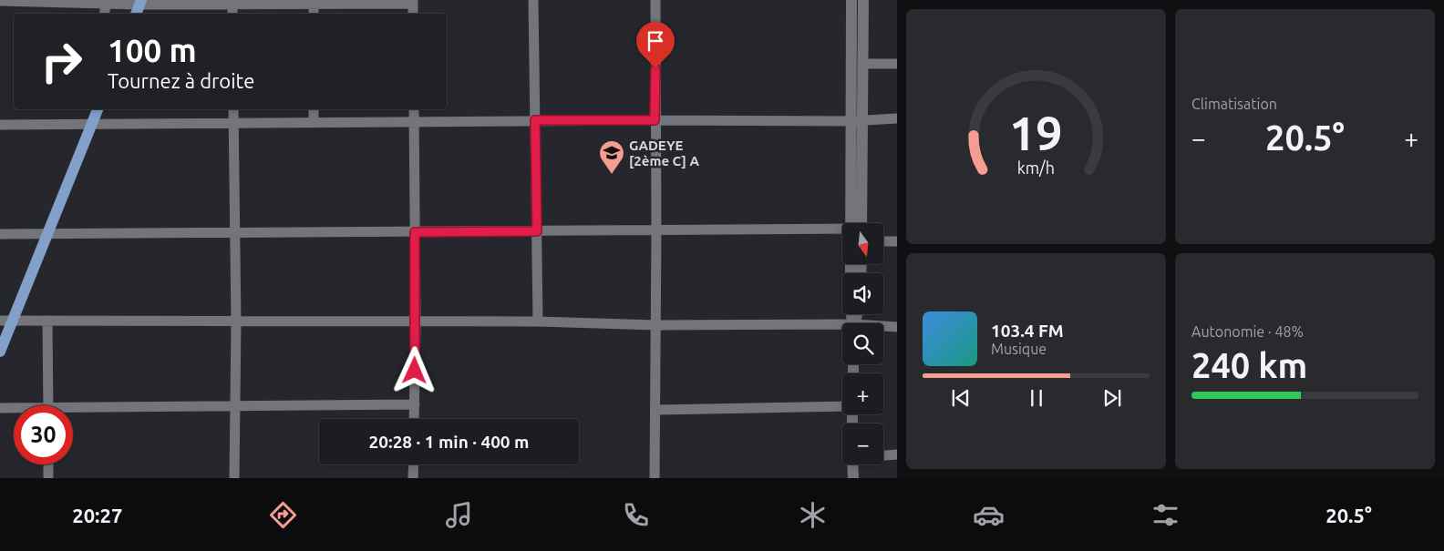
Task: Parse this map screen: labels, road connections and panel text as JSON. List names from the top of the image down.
{
  "places": {
    "school or university": ["GADEYE [2ème C] A"]
  },
  "north": "bottom",
  "page": {
    "tile": [
      "Climatisation",
      ["Autonomie · 48%", "240 km"]
    ],
    "turn": ["100 m", "Tournez à droite"],
    "heat": ["−", "20.5°", "+"],
    "map_buttons": ["+", "−"],
    "song": ["103.4 FM", "Musique"],
    "limit": "30",
    "trip": "20:28 · 1 min · 400 m",
    "tabs": ["20:27", "20.5°"],
    "gauge": ["19", "km/h"]
  }
}
